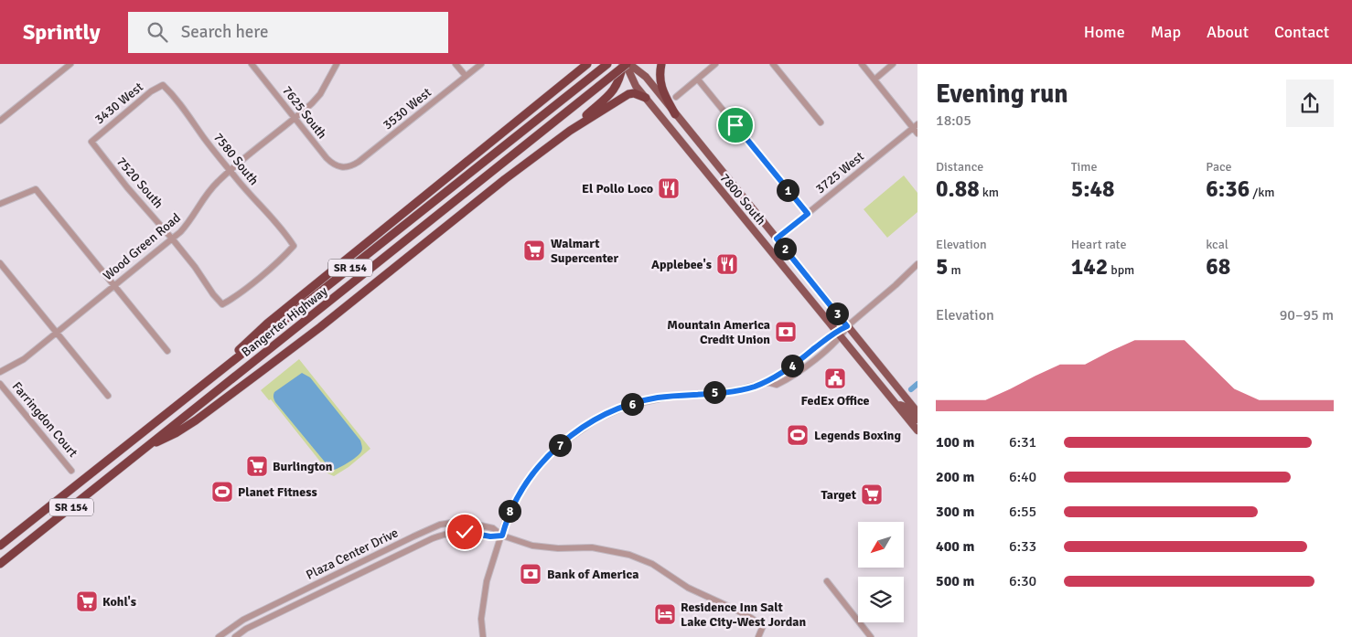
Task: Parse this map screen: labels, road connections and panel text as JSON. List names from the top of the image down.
{
  "streets": {
    "highway": ["SR 154", "Bangerter Highway"],
    "main road": ["7800 South"],
    "street": [
      "3430 West",
      "3530 West",
      "7625 South",
      "7580 South",
      "3725 West",
      "7520 South",
      "Wood Green Road",
      "Farringdon Court",
      "Plaza Center Drive"
    ]
  },
  "crossings": [
    ["3430 West", "7580 South"],
    ["3430 West", "7520 South"],
    ["3530 West", "7625 South"],
    ["7625 South", "Wood Green Road"],
    ["7580 South", "7520 South"],
    ["7580 South", "Wood Green Road"],
    ["3725 West", "7800 South"],
    ["7520 South", "Wood Green Road"],
    ["7800 South", "Bangerter Highway"]
  ],
  "places": {
    "restaurant": ["El Pollo Loco", "Applebee's"],
    "supermarket": [
      "Walmart Supercenter",
      "Burlington",
      "Target",
      "Kohl's"
    ],
    "bank": ["Mountain America Credit Union", "Bank of America"],
    "public building": ["FedEx Office"],
    "sports": ["Legends Boxing", "Planet Fitness"],
    "hotel": ["Residence Inn Salt Lake City-West Jordan"]
  },
  "north": "bottom left",
  "page": {
    "header": "Sprintly",
    "search": "Search here",
    "nav": [
      "Home",
      "Map",
      "About",
      "Contact"
    ],
    "heading": ["Evening run", "18:05"],
    "stats": [
      ["Distance", "0.88 km"],
      ["Time", "5:48"],
      ["Pace", "6:36 /km"],
      ["Elevation", "5 m"],
      ["Heart rate", "142 bpm"],
      ["kcal", "68"]
    ],
    "pins": [
      "1",
      "2",
      "3",
      "4",
      "5",
      "6",
      "7",
      "8"
    ],
    "chart": ["Elevation", "90–95 m"],
    "list": [
      {
        "name": "100 m",
        "note": "6:31"
      },
      {
        "name": "200 m",
        "note": "6:40"
      },
      {
        "name": "300 m",
        "note": "6:55"
      },
      {
        "name": "400 m",
        "note": "6:33"
      },
      {
        "name": "500 m",
        "note": "6:30"
      }
    ]
  }
}
